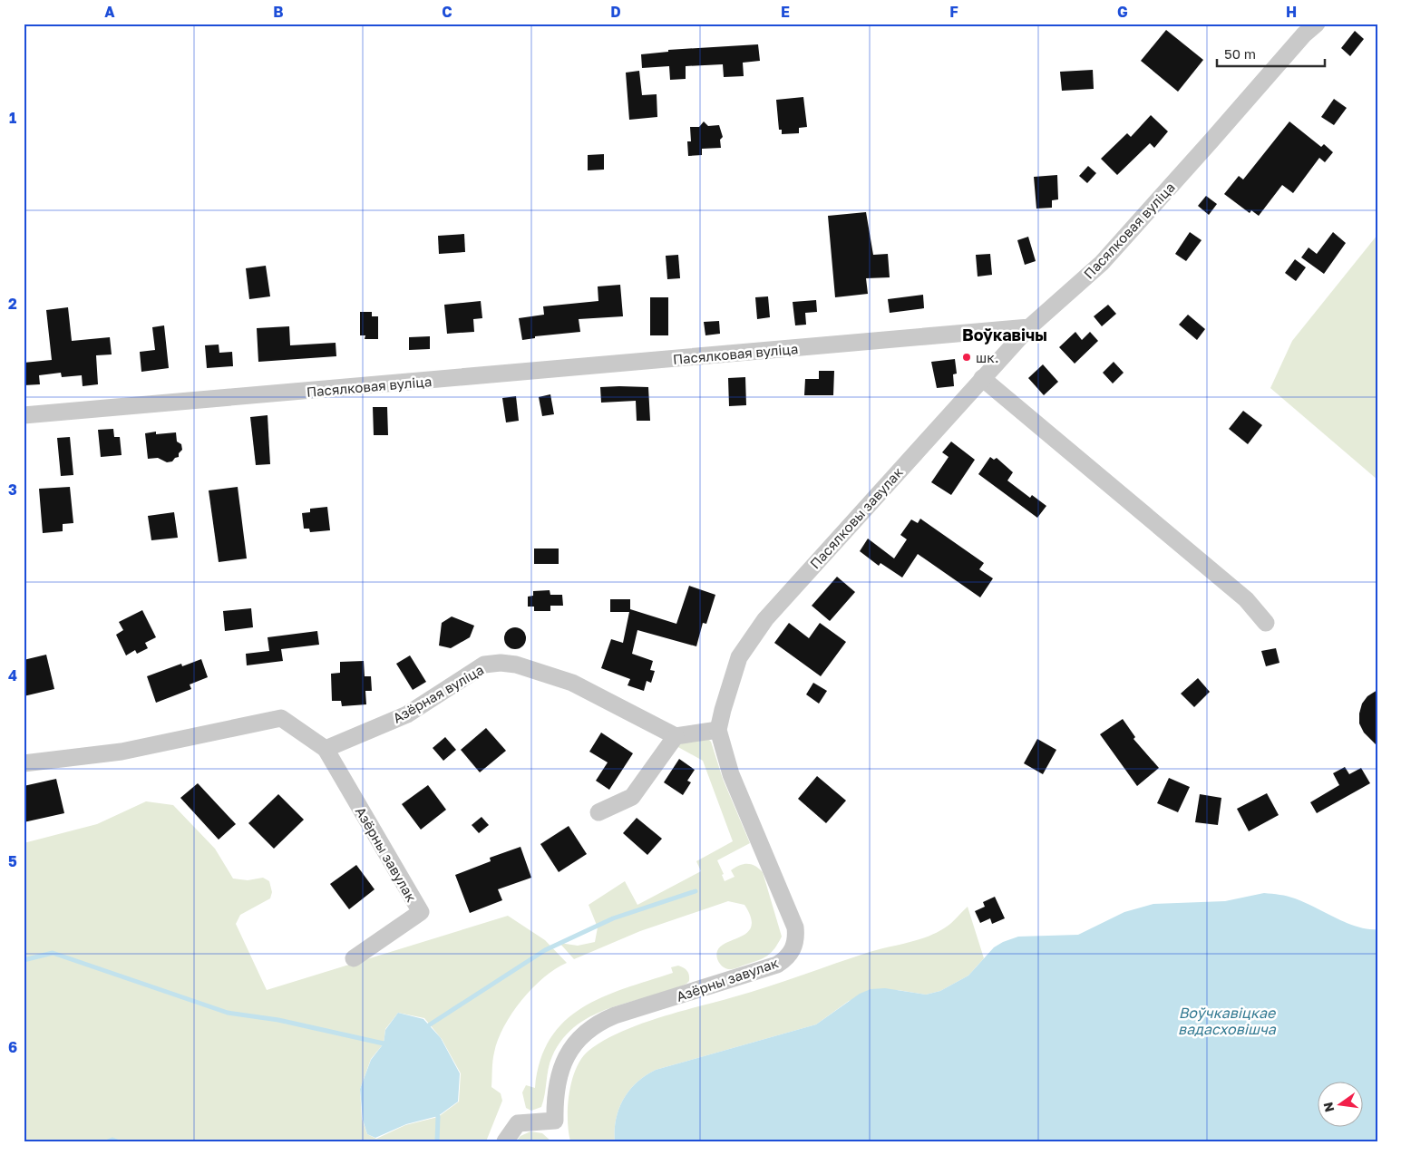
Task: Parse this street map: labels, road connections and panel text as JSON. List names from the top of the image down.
{
  "streets": {
    "street": [
      "Пасялковая вуліца",
      "Пасялковы завулак",
      "Азёрная вуліца",
      "Азёрны завулак"
    ]
  },
  "crossings": [
    ["Пасялковая вуліца", "Пасялковы завулак"],
    ["Пасялковы завулак", "Азёрны завулак"],
    ["Азёрная вуліца", "Азёрны завулак"]
  ],
  "districts": ["Воўкавічы"],
  "water": ["Воўчкавіцкае вадасховішча"],
  "places": ["шк."],
  "scale_bar": "50 m",
  "north": "left",
  "grid": {
    "columns": [
      "A",
      "B",
      "C",
      "D",
      "E",
      "F",
      "G",
      "H"
    ],
    "rows": [
      "1",
      "2",
      "3",
      "4",
      "5",
      "6"
    ]
  }
}
